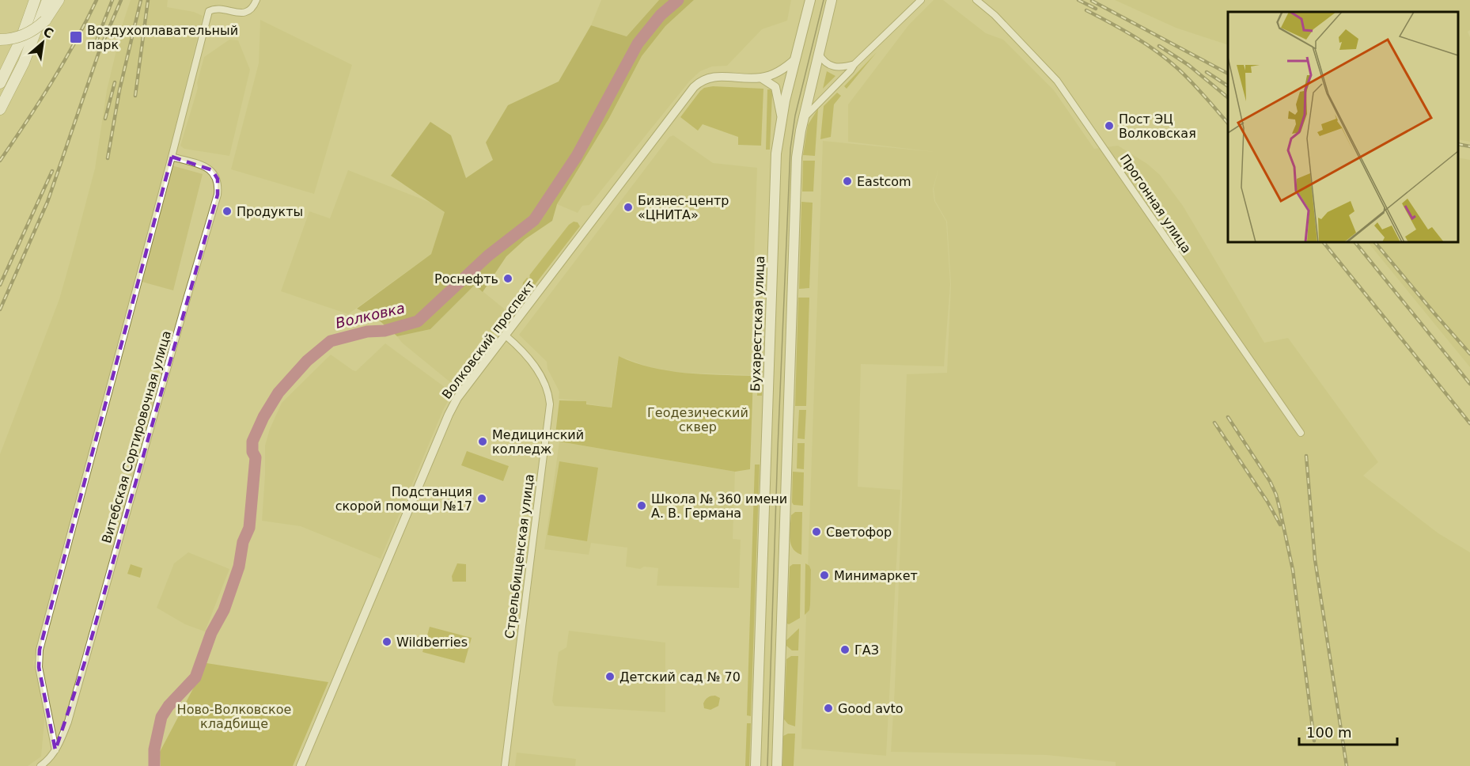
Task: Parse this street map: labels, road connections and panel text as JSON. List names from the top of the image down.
{
  "streets": {
    "main road": ["Бухарестская улица"],
    "street": [
      "Прогонная улица",
      "Волковский проспект",
      "Витебская Сортировочная улица",
      "Стрельбищенская улица"
    ]
  },
  "crossings": [
    ["Бухарестская улица", "Волковский проспект"],
    ["Волковский проспект", "Стрельбищенская улица"]
  ],
  "water": ["Волковка"],
  "parks": ["Геодезический сквер", "Ново-Волковское кладбище"],
  "places": {
    "transit": ["Воздухоплавательный парк"],
    "other": [
      "Пост ЭЦ Волковская",
      "Eastcom",
      "Бизнес-центр «ЦНИТА»",
      "Продукты",
      "Роснефть",
      "Медицинский колледж",
      "Подстанция скорой помощи №17",
      "Школа № 360 имени А. В. Германа",
      "Светофор",
      "Минимаркет",
      "Wildberries",
      "ГАЗ",
      "Детский сад № 70",
      "Good avto"
    ]
  },
  "scale_bar": "100 m",
  "north": "top right"
}
